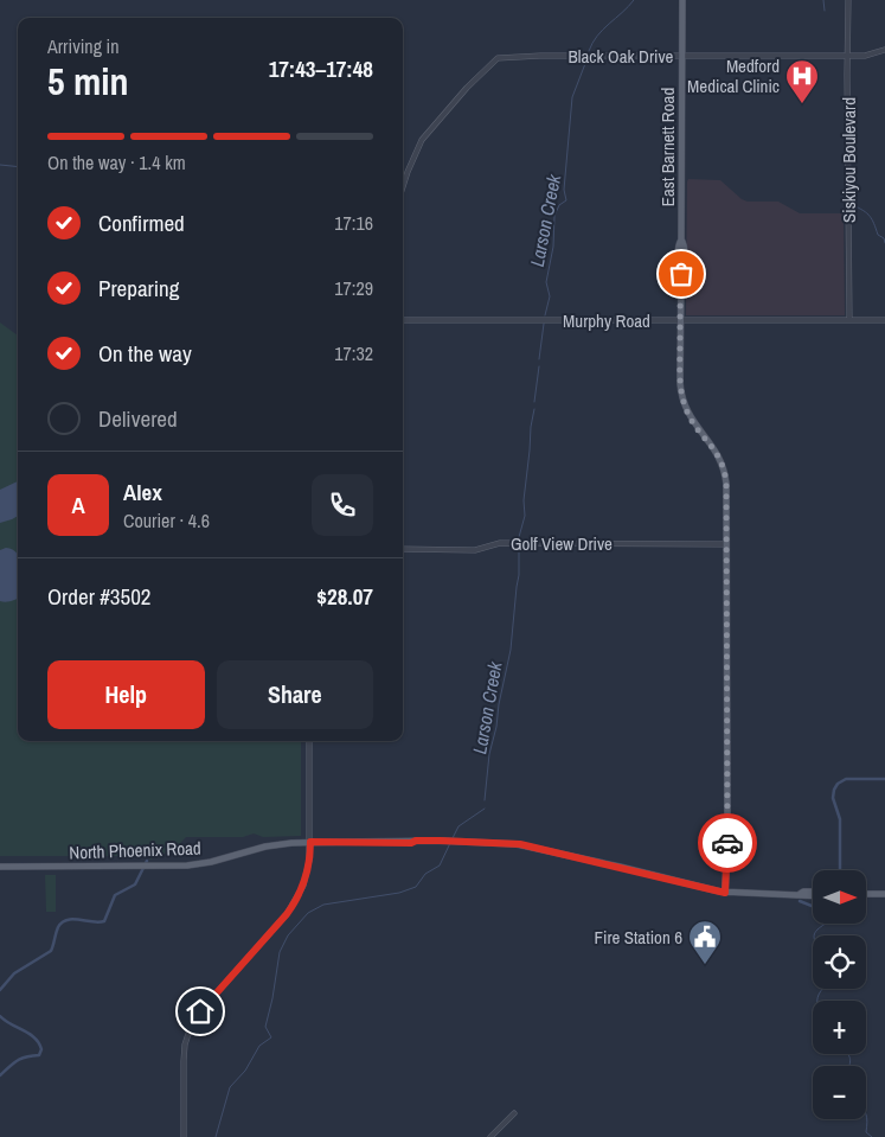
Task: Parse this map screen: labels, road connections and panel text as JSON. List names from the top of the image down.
{
  "streets": {
    "main road": ["East Barnett Road", "North Phoenix Road"],
    "street": [
      "Black Oak Drive",
      "Siskiyou Boulevard",
      "Murphy Road",
      "Golf View Drive"
    ]
  },
  "crossings": [
    ["Black Oak Drive", "East Barnett Road"],
    ["Black Oak Drive", "Siskiyou Boulevard"],
    ["East Barnett Road", "Murphy Road"],
    ["East Barnett Road", "Golf View Drive"],
    ["East Barnett Road", "North Phoenix Road"],
    ["Siskiyou Boulevard", "Murphy Road"]
  ],
  "water": ["Larson Creek"],
  "places": {
    "hospital": ["Medford Medical Clinic"],
    "public building": ["Fire Station 6"]
  },
  "north": "right",
  "page": {
    "heading": ["5 min", "Arriving in", "17:43–17:48"],
    "panel": [
      "Alex",
      "Courier · 4.6",
      "Order #3502",
      "$28.07"
    ],
    "bar": "On the way · 1.4 km",
    "list": [
      ["Confirmed", "17:16"],
      ["Preparing", "17:29"],
      ["On the way", "17:32"],
      "Delivered"
    ],
    "round": "A",
    "buttons": ["Help", "Share"],
    "map_buttons": ["+", "−"]
  }
}
